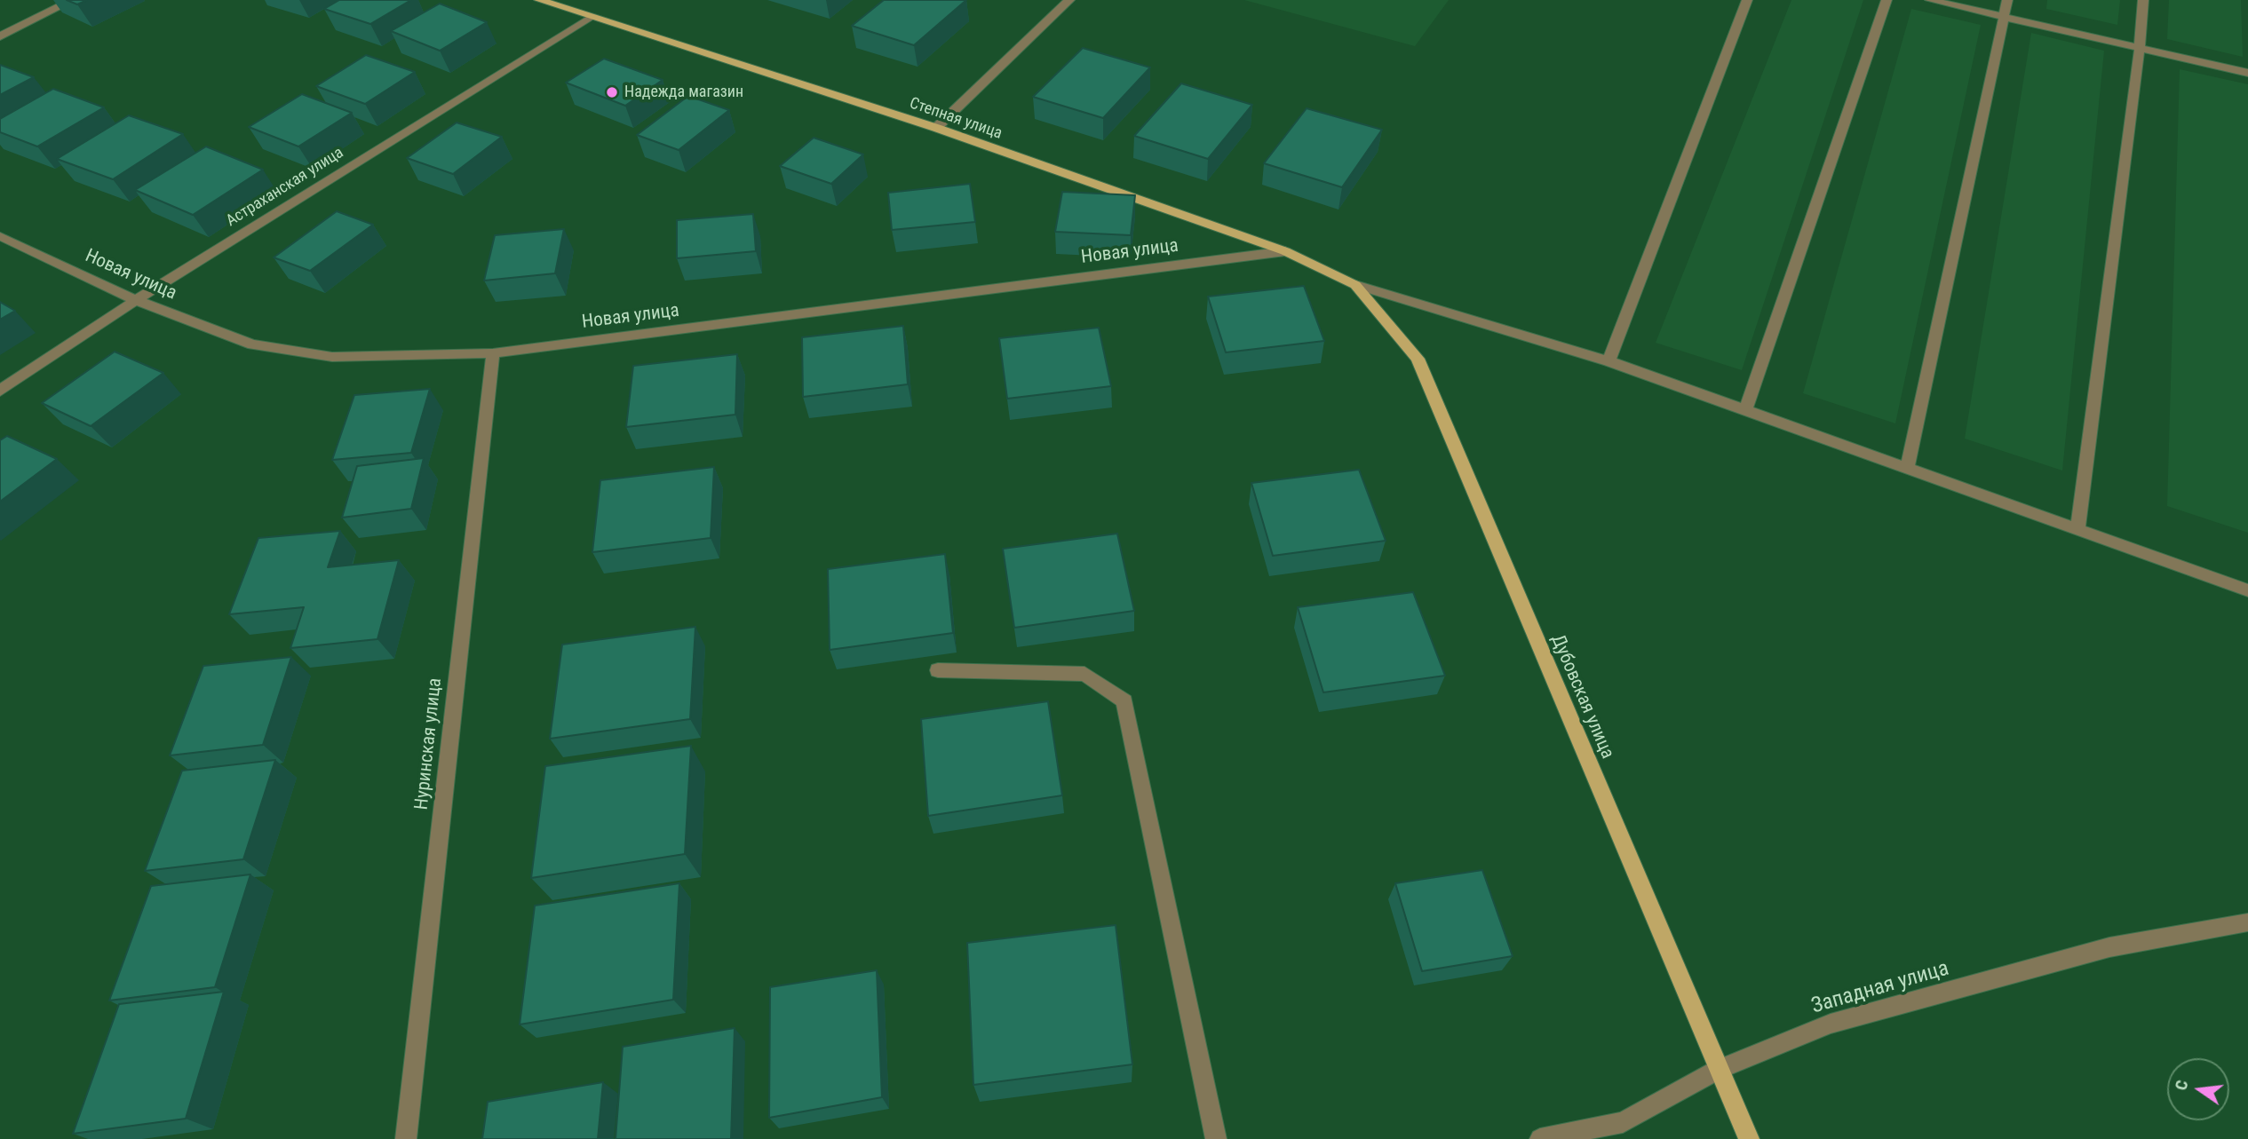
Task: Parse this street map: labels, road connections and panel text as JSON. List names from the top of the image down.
{
  "streets": {
    "main road": ["Степная улица", "Дубовская улица"],
    "street": [
      "Астраханская улица",
      "Новая улица",
      "Нуринская улица",
      "Западная улица"
    ]
  },
  "crossings": [
    ["Степная улица", "Астраханская улица"],
    ["Степная улица", "Новая улица"],
    ["Степная улица", "Дубовская улица"],
    ["Астраханская улица", "Новая улица"],
    ["Новая улица", "Нуринская улица"],
    ["Дубовская улица", "Западная улица"]
  ],
  "places": ["Надежда магазин"],
  "north": "left"
}
